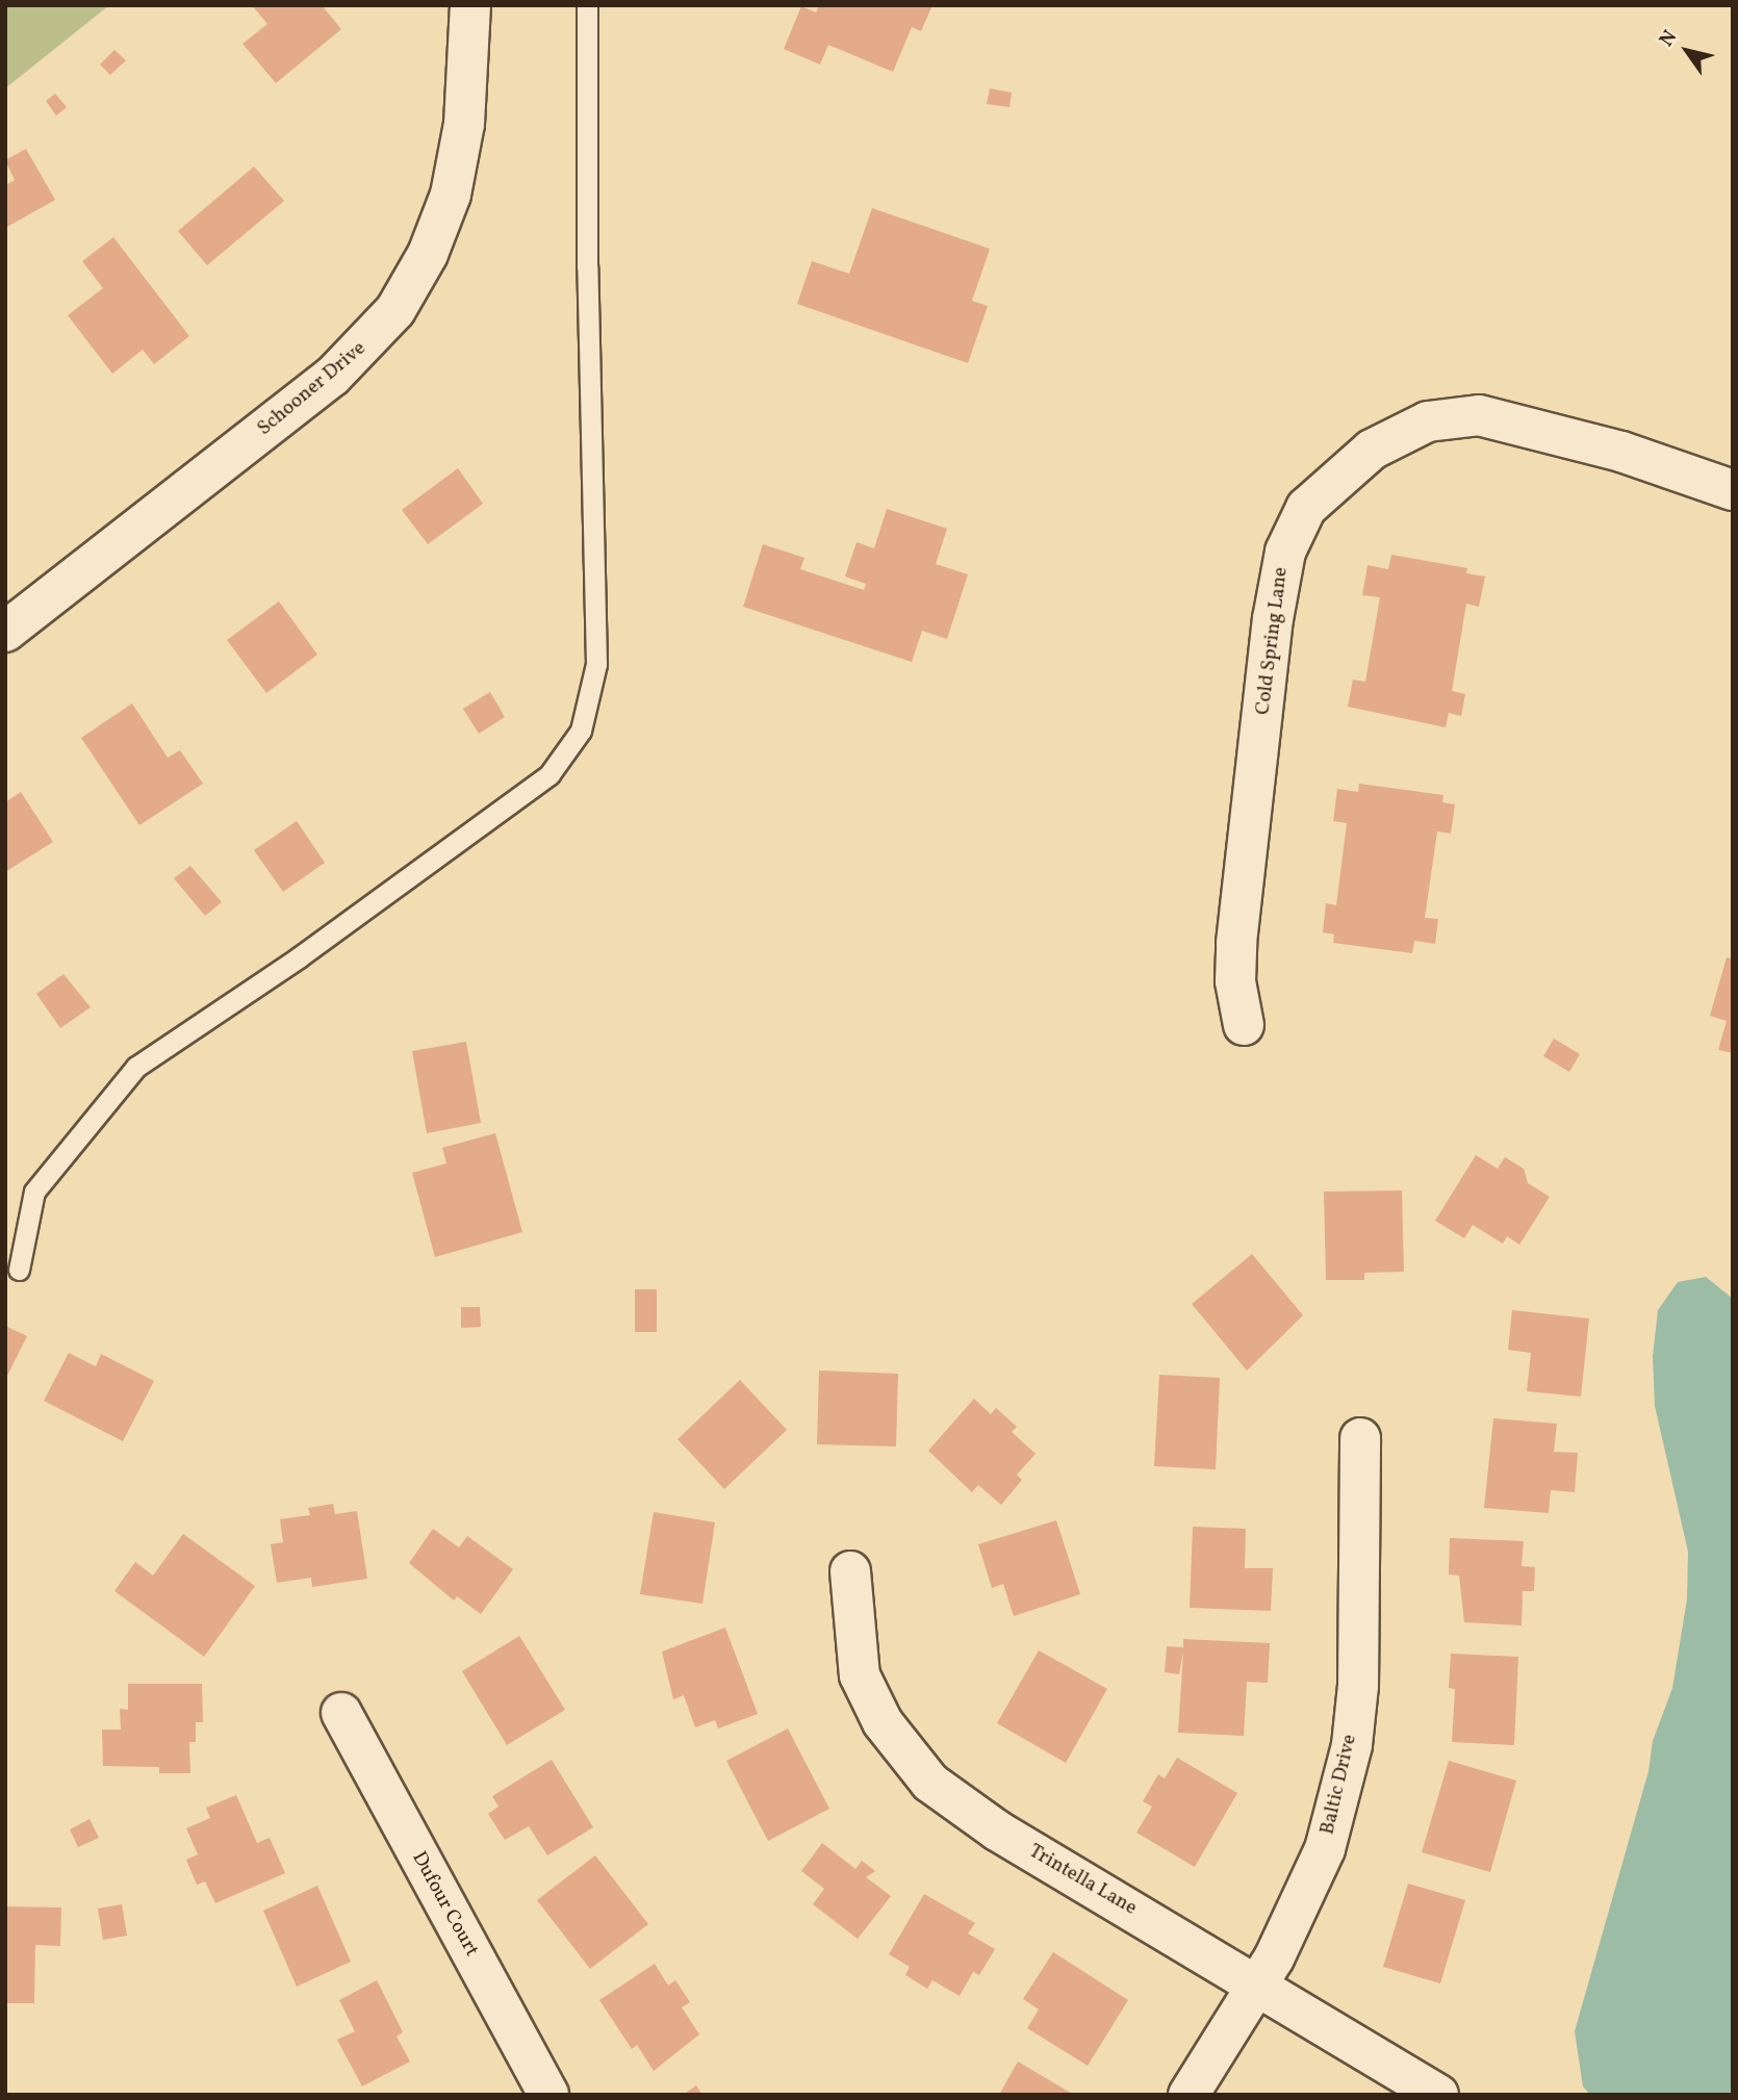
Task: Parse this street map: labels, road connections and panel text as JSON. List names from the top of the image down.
{
  "streets": {
    "street": [
      "Schooner Drive",
      "Cold Spring Lane",
      "Baltic Drive",
      "Trintella Lane",
      "Dufour Court"
    ]
  },
  "crossings": [
    ["Baltic Drive", "Trintella Lane"]
  ],
  "north": "top left"
}
